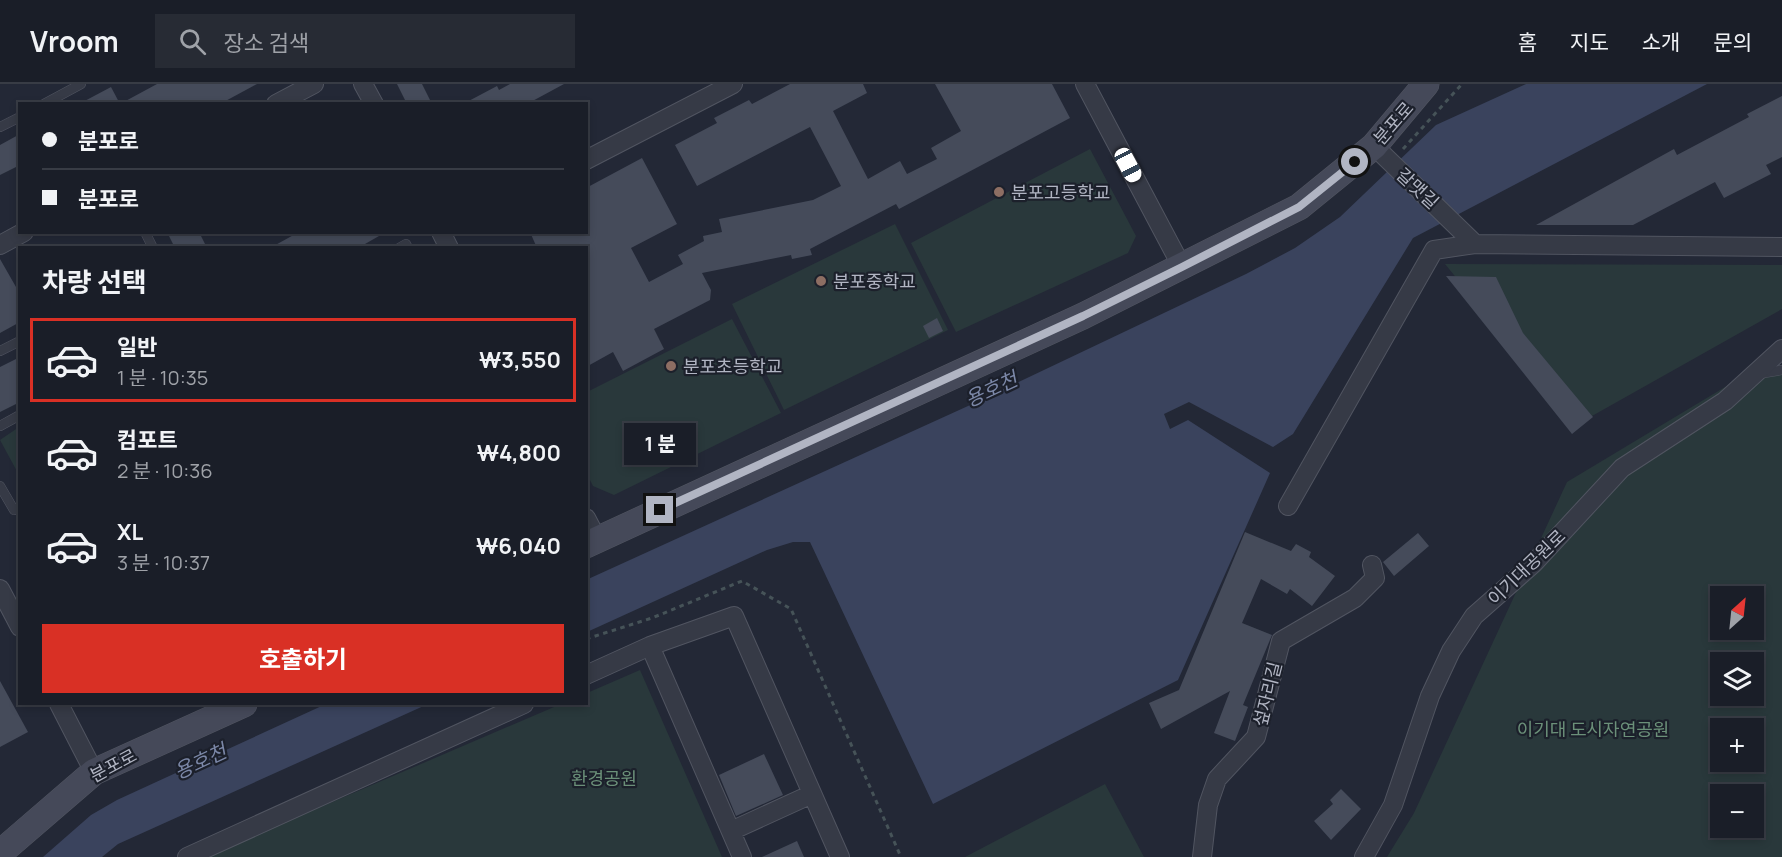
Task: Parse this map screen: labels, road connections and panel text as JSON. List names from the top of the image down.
{
  "streets": {
    "main road": ["분포로"],
    "street": ["갈맷길", "이기대공원로", "섶자리길"]
  },
  "crossings": [
    ["분포로", "갈맷길"]
  ],
  "water": ["용호천"],
  "parks": ["이기대 도시자연공원", "환경공원"],
  "places": ["분포고등학교", "분포중학교", "분포초등학교"],
  "north": "top right",
  "page": {
    "header": "Vroom",
    "search": "장소 검색",
    "nav": [
      "홈",
      "지도",
      "소개",
      "문의"
    ],
    "banner": ["분포로", "분포로"],
    "heading": "차량 선택",
    "list": [
      {
        "name": "일반",
        "note": "1 분 · 10:35",
        "value": "₩3,550"
      },
      {
        "name": "컴포트",
        "note": "2 분 · 10:36",
        "value": "₩4,800"
      },
      {
        "name": "XL",
        "note": "3 분 · 10:37",
        "value": "₩6,040"
      }
    ],
    "bubble": "1 분",
    "map_buttons": ["+", "−"],
    "buttons": "호출하기"
  }
}
